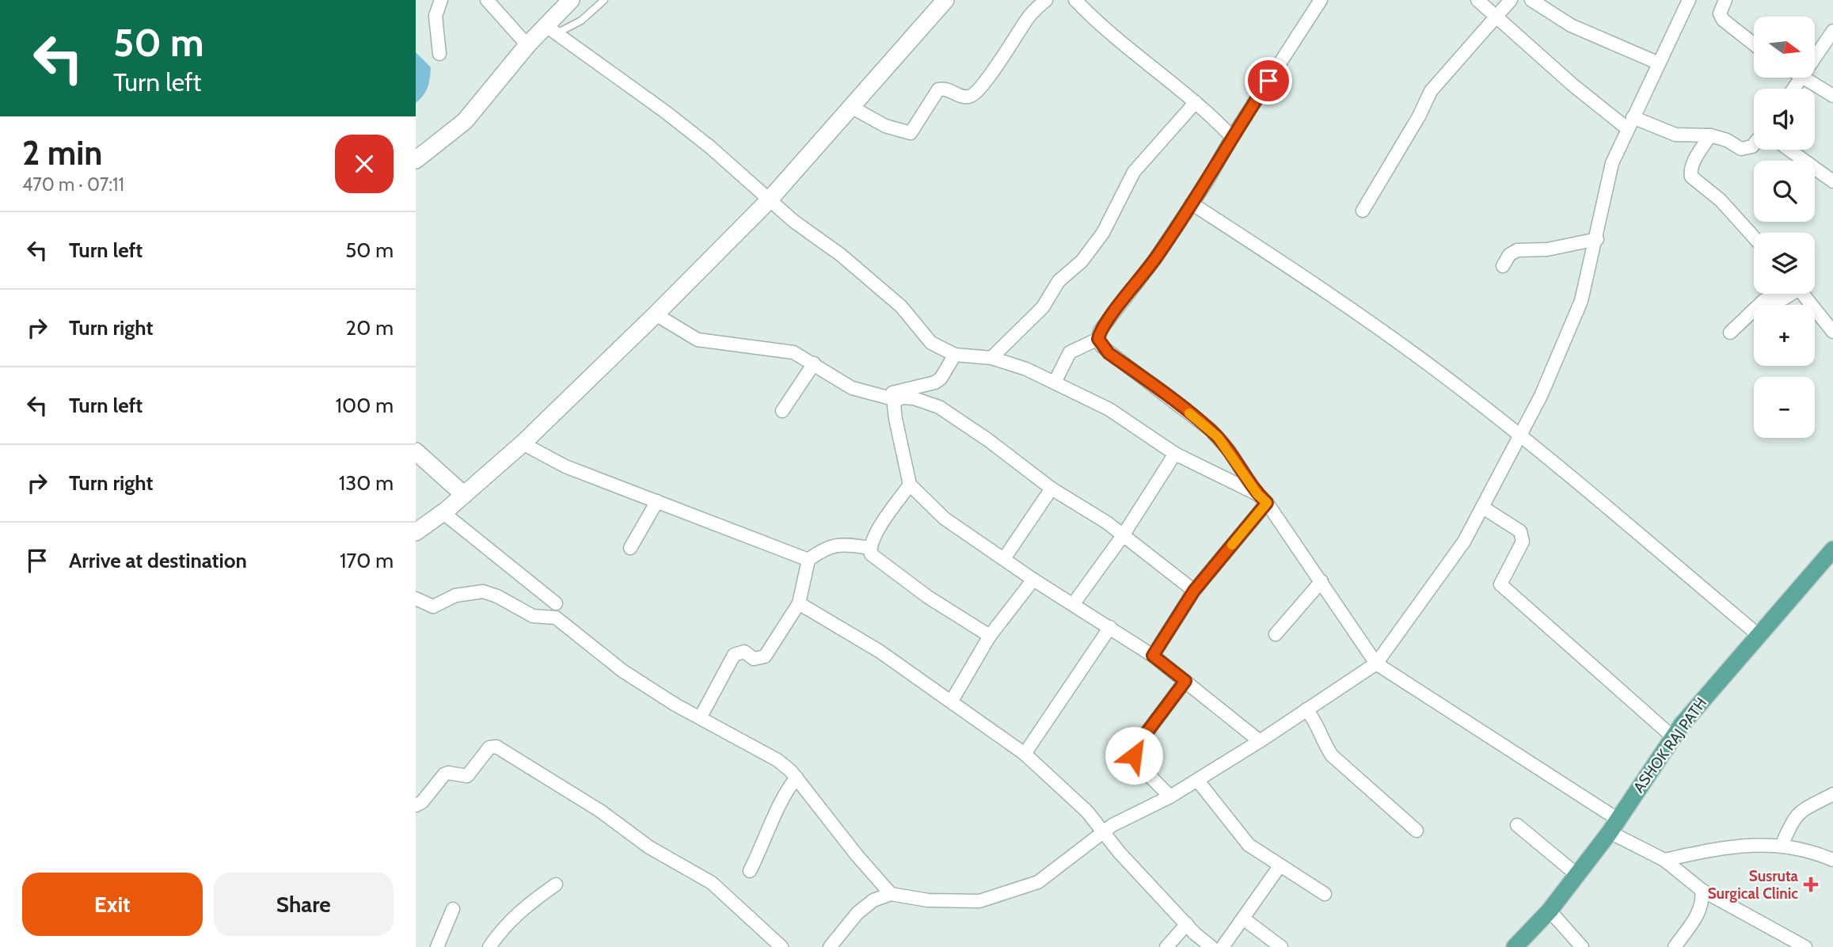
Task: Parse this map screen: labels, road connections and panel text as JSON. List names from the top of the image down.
{
  "streets": {
    "main road": ["ASHOK RAJ PATH"]
  },
  "places": {
    "health": ["Susruta Surgical Clinic"]
  },
  "north": "right",
  "page": {
    "turn": ["50 m", "Turn left"],
    "map_buttons": ["+", "−"],
    "heading": ["2 min", "470 m · 07:11"],
    "list": [
      {
        "name": "Turn left",
        "value": "50 m"
      },
      {
        "name": "Turn right",
        "value": "20 m"
      },
      {
        "name": "Turn left",
        "value": "100 m"
      },
      {
        "name": "Turn right",
        "value": "130 m"
      },
      {
        "name": "Arrive at destination",
        "value": "170 m"
      }
    ],
    "buttons": ["Exit", "Share"]
  }
}
